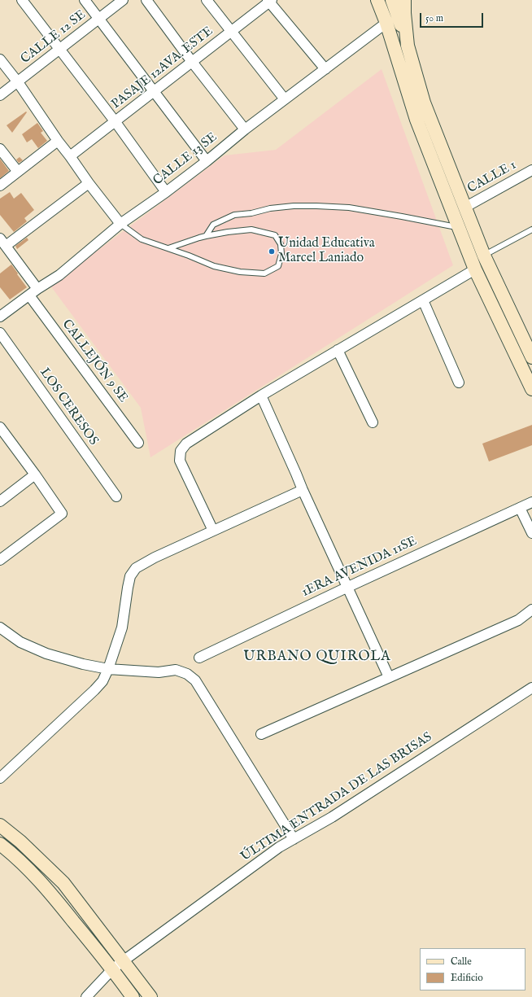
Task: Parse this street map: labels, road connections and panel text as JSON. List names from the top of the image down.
{
  "streets": {
    "street": [
      "CALLE 12 SE",
      "PASAJE 12AVA. ESTE",
      "CALLE 13 SE",
      "CALLE 1",
      "CALLEJÓN 9 SE",
      "LOS CERESOS",
      "1ERA AVENIDA 11SE",
      "ÚLTIMA ENTRADA DE LAS BRISAS"
    ]
  },
  "crossings": [
    ["CALLE 13 SE", "CALLEJÓN 9 SE"]
  ],
  "districts": ["URBANO QUIROLA"],
  "places": ["Unidad Educativa Marcel Laniado"],
  "legend": ["Calle", "Edificio"],
  "scale_bar": "50 m"
}
